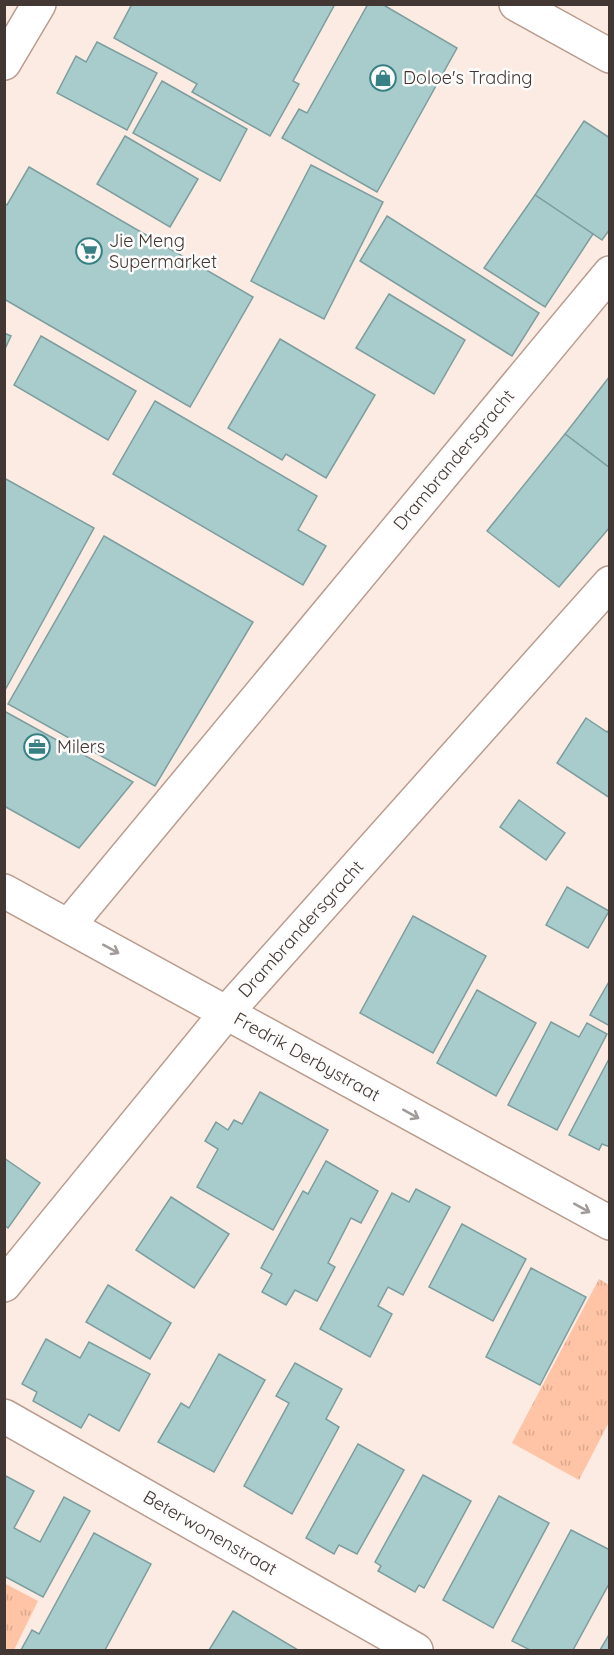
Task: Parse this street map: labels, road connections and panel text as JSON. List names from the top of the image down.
{
  "streets": {
    "street": ["Drambrandersgracht", "Fredrik Derbystraat", "Beterwonenstraat"]
  },
  "crossings": [
    ["Drambrandersgracht", "Fredrik Derbystraat"]
  ],
  "one_way": ["Fredrik Derbystraat"],
  "places": {
    "shop": ["Doloe's Trading"],
    "supermarket": ["Jie Meng Supermarket"],
    "office": ["Milers"]
  }
}
